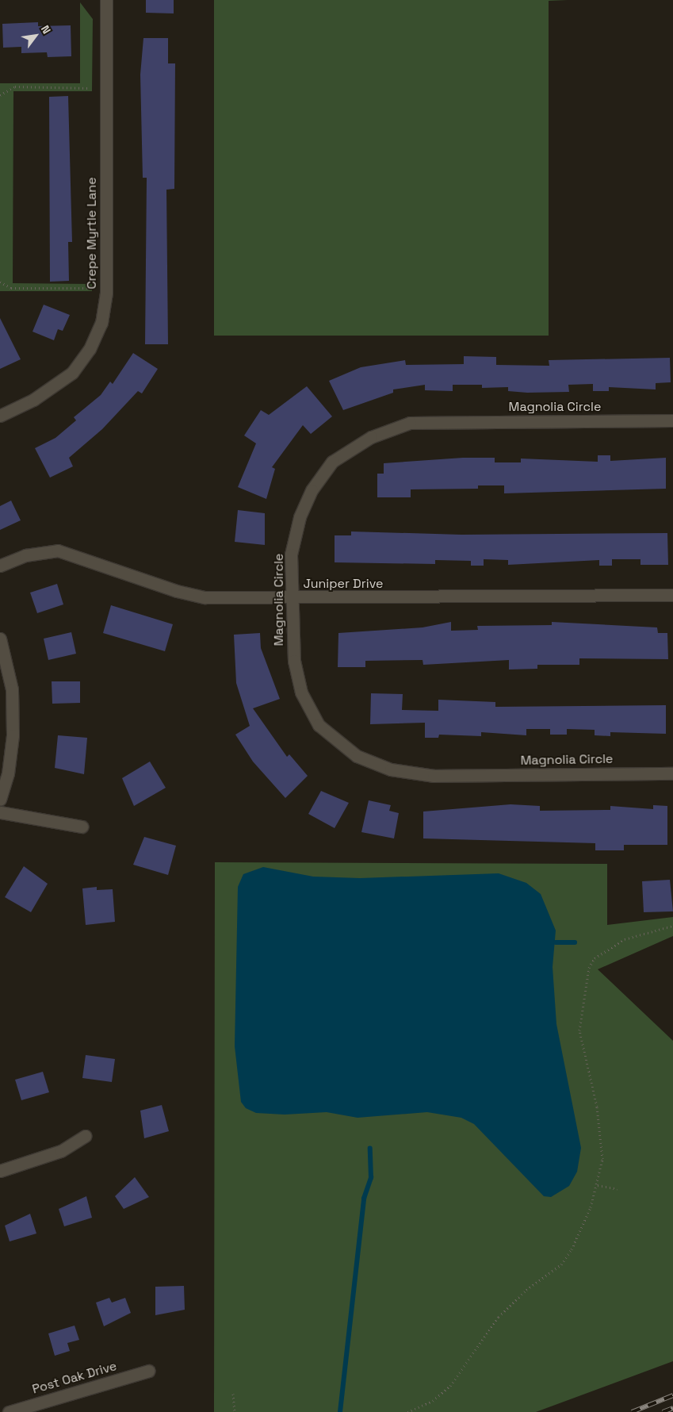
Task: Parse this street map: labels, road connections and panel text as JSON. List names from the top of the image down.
{
  "streets": {
    "street": [
      "Crepe Myrtle Lane",
      "Magnolia Circle",
      "Juniper Drive",
      "Post Oak Drive"
    ]
  },
  "crossings": [
    ["Magnolia Circle", "Juniper Drive"]
  ],
  "north": "top right"
}
